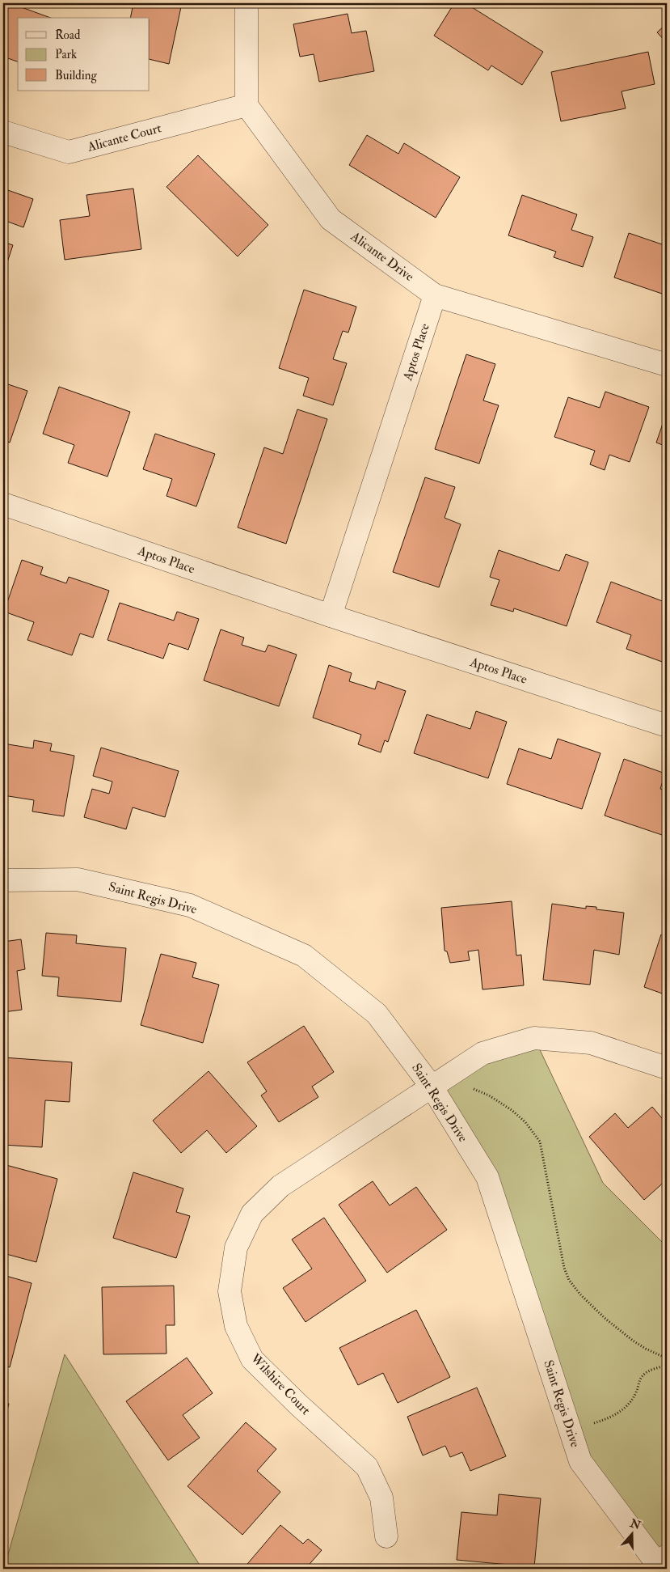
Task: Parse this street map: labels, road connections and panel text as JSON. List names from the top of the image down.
{
  "streets": {
    "street": [
      "Alicante Court",
      "Alicante Drive",
      "Aptos Place",
      "Saint Regis Drive",
      "Wilshire Court"
    ]
  },
  "crossings": [
    ["Alicante Court", "Alicante Drive"],
    ["Alicante Drive", "Aptos Place"],
    ["Saint Regis Drive", "Wilshire Court"]
  ],
  "legend": ["Road", "Park", "Building"],
  "north": "top"
}
